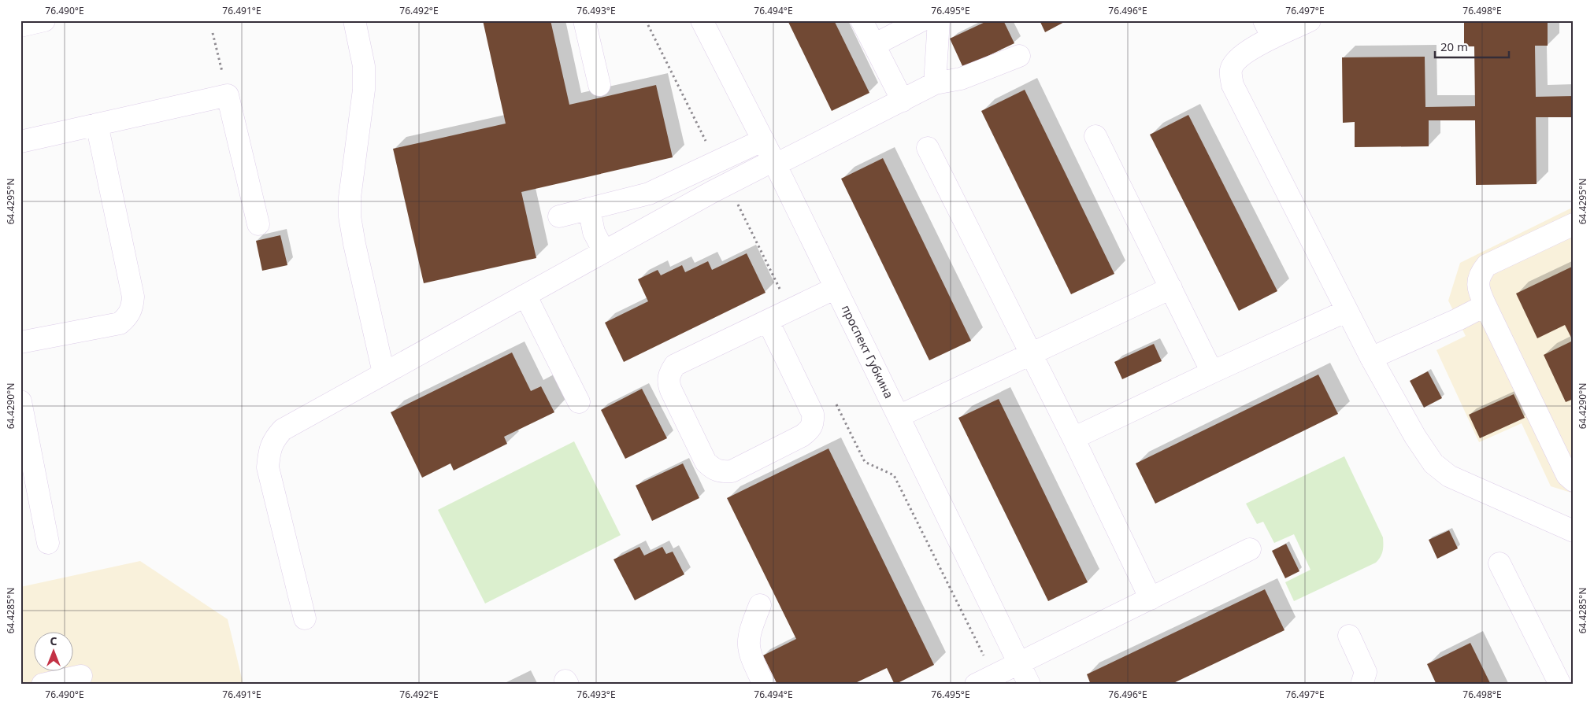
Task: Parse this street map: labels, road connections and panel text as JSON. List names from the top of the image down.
{
  "streets": {
    "street": ["проспект Губкина"]
  },
  "scale_bar": "20 m",
  "north": "top",
  "coordinates": [
    "76.490°E",
    "76.491°E",
    "76.492°E",
    "76.493°E",
    "76.494°E",
    "76.495°E",
    "76.496°E",
    "76.497°E",
    "76.498°E",
    "64.4295°N",
    "64.4290°N",
    "64.4285°N"
  ]
}
